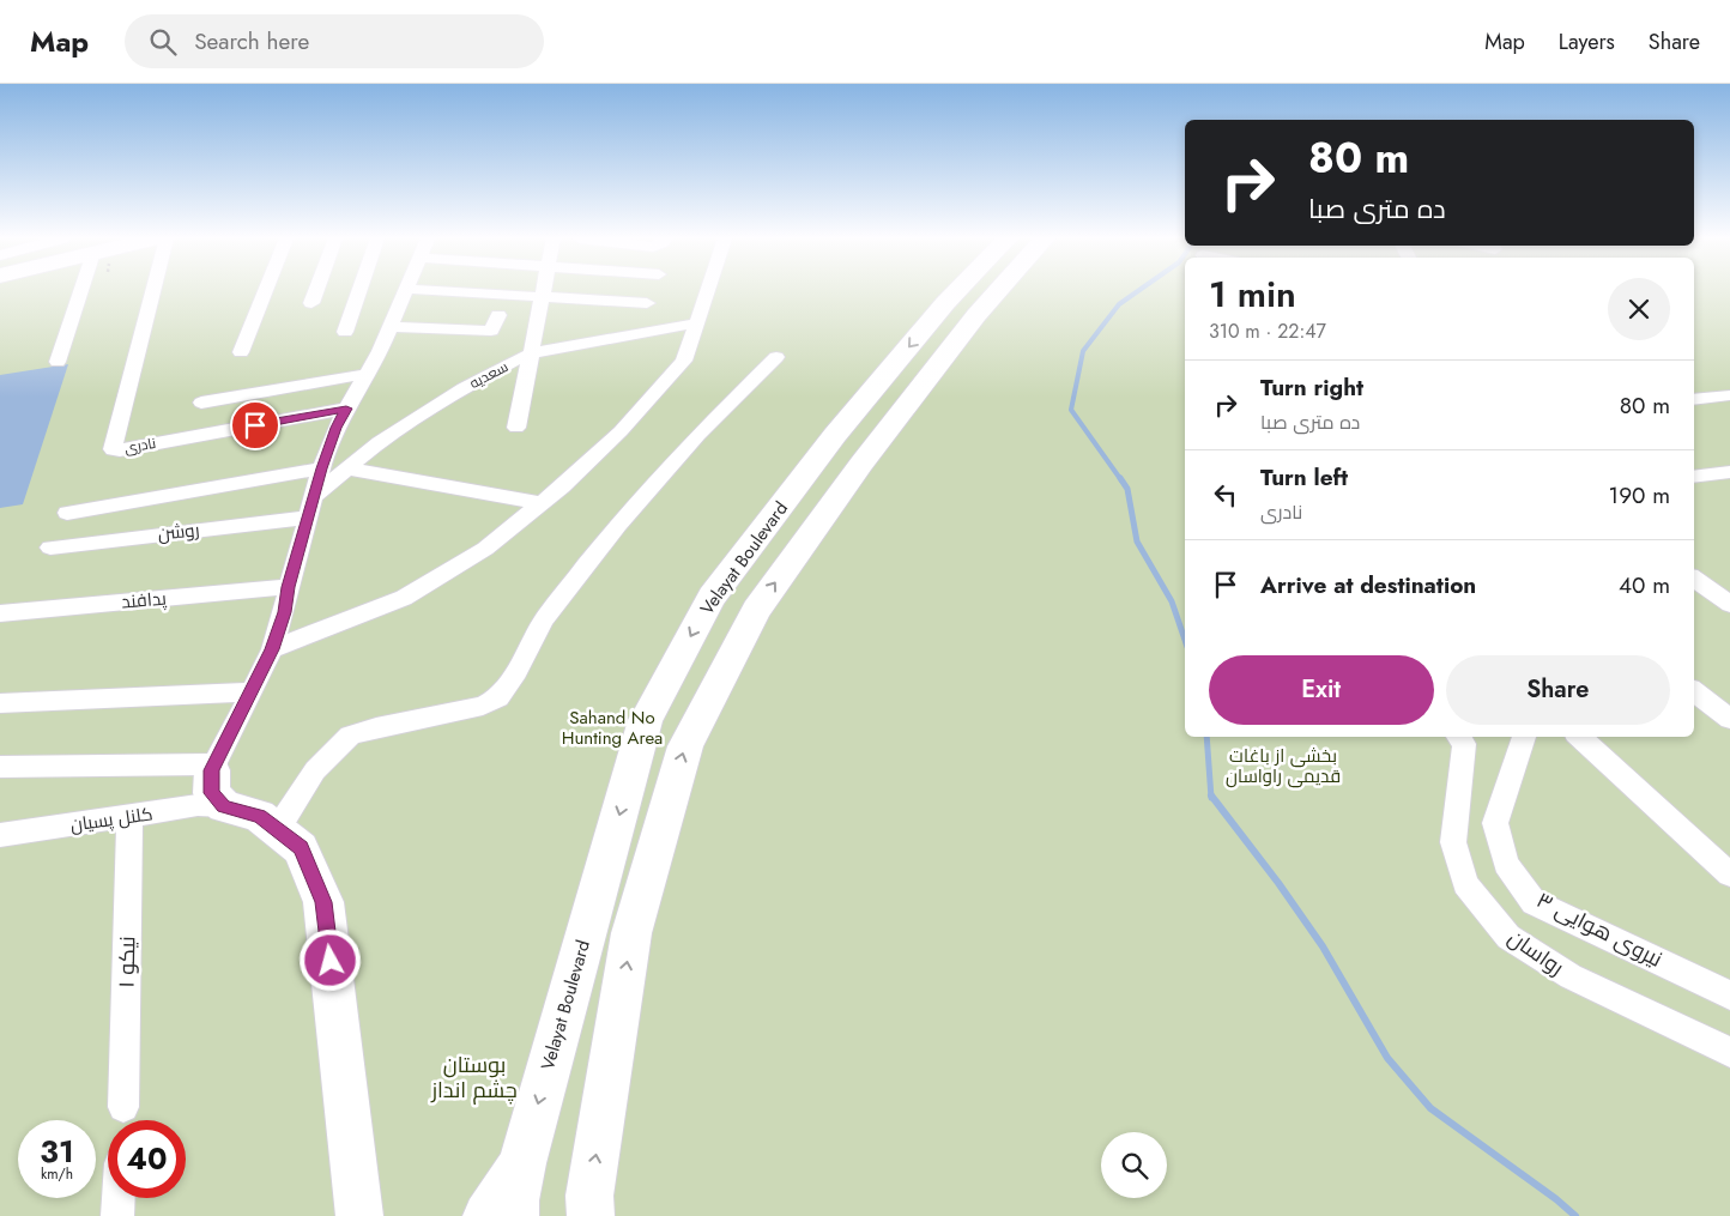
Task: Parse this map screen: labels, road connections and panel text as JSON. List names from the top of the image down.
{
  "streets": {
    "main road": ["Velayat Boulevard"],
    "street": [
      "سعدیه",
      "نادری",
      "روشن",
      "پدافند",
      "کلنل پسیان",
      "نیروی هوایی ۳",
      "رواسان",
      "نیکو ۱"
    ]
  },
  "crossings": [
    ["کلنل پسیان", "نیکو ۱"]
  ],
  "parks": ["Sahand No Hunting Area", "بخشی از باغات قدیمی راواسان", "بوستان چشم انداز"],
  "page": {
    "header": "Map",
    "search": "Search here",
    "nav": ["Map", "Layers", "Share"],
    "turn": ["80 m", "ده متری صبا"],
    "heading": ["1 min", "310 m · 22:47"],
    "list": [
      {
        "name": "Turn right",
        "note": "ده متری صبا",
        "value": "80 m"
      },
      {
        "name": "Turn left",
        "note": "نادری",
        "value": "190 m"
      },
      {
        "name": "Arrive at destination",
        "value": "40 m"
      }
    ],
    "buttons": ["Exit", "Share"],
    "speed": "31 km/h",
    "limit": "40"
  }
}
